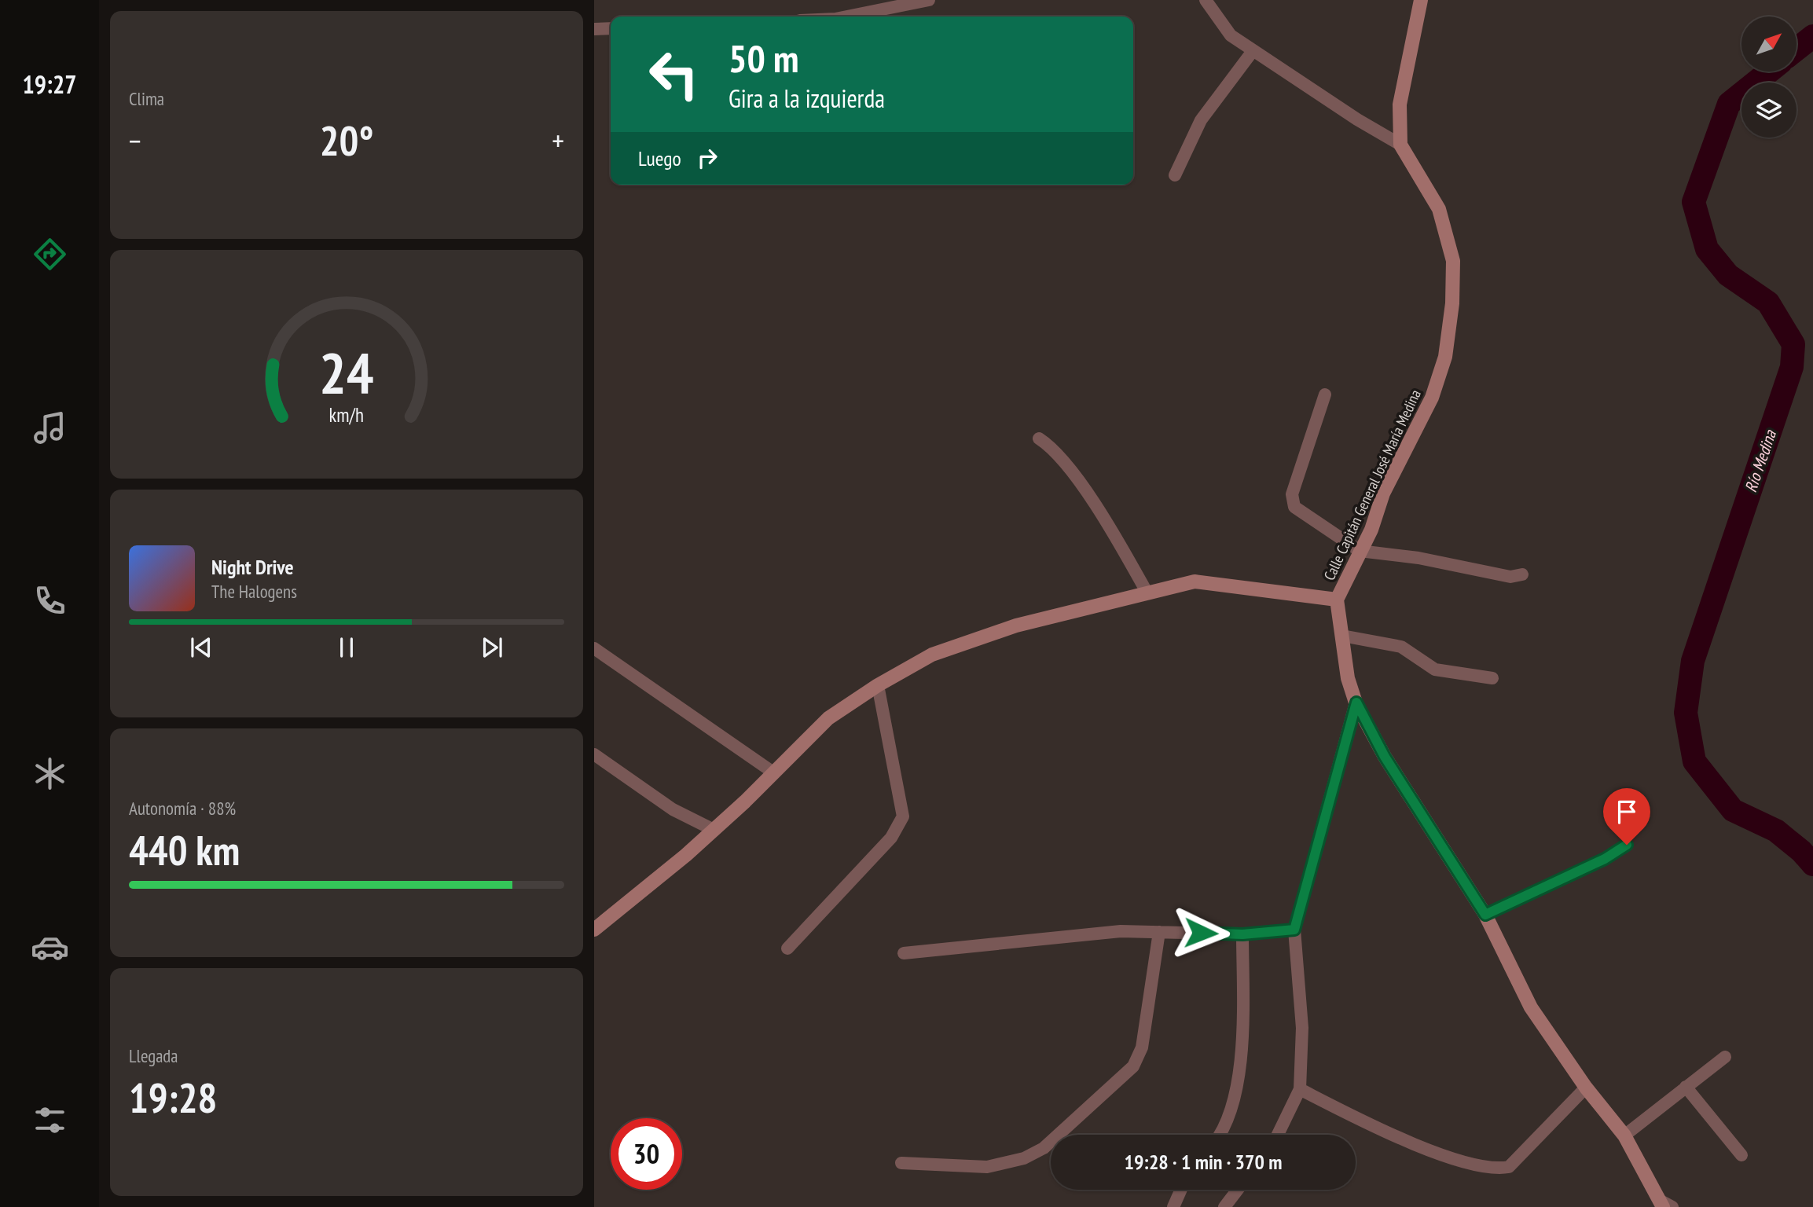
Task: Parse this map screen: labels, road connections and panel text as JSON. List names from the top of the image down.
{
  "streets": {
    "street": ["Calle Capitán General José María Medina"]
  },
  "water": ["Río Medina"],
  "north": "top right",
  "page": {
    "tabs": "19:27",
    "tile": [
      "Clima",
      ["Autonomía · 88%", "440 km"],
      ["Llegada", "19:28"]
    ],
    "turn": ["50 m", "Gira a la izquierda"],
    "heat": ["−", "20°", "+"],
    "then": "Luego",
    "song": ["Night Drive", "The Halogens"],
    "limit": "30",
    "trip": "19:28 · 1 min · 370 m",
    "gauge": ["24", "km/h"]
  }
}
